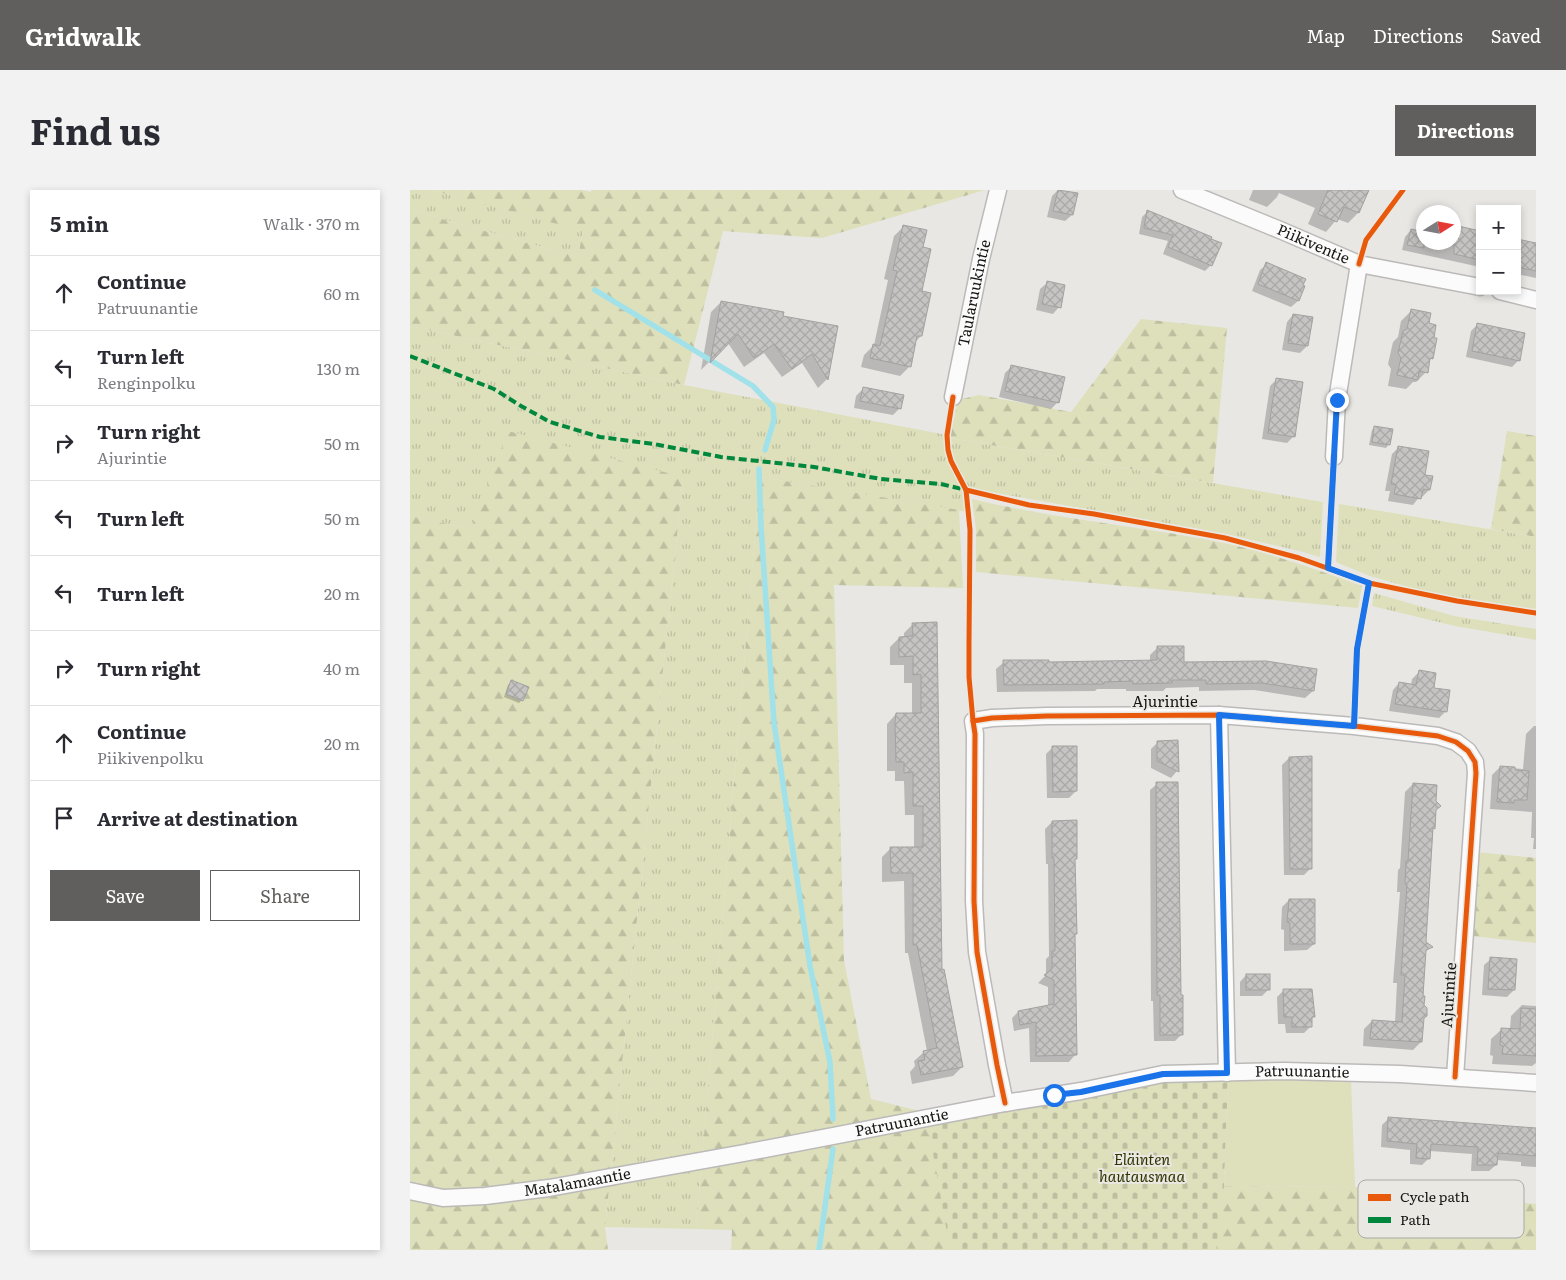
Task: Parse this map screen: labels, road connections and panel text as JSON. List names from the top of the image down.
{
  "streets": {
    "street": [
      "Piikiventie",
      "Taularuukintie",
      "Ajurintie",
      "Patruunantie",
      "Matalamaantie"
    ]
  },
  "crossings": [
    ["Ajurintie", "Patruunantie"],
    ["Patruunantie", "Matalamaantie"]
  ],
  "parks": ["Eläinten hautausmaa"],
  "legend": ["Cycle path", "Path"],
  "north": "right",
  "page": {
    "header": "Gridwalk",
    "nav": ["Map", "Directions", "Saved"],
    "title": "Find us",
    "buttons": [
      "Directions",
      ["Save", "Share"]
    ],
    "heading": ["5 min", "Walk · 370 m"],
    "map_buttons": ["+", "−"],
    "list": [
      ["Continue", "Patruunantie", "60 m"],
      ["Turn left", "Renginpolku", "130 m"],
      ["Turn right", "Ajurintie", "50 m"],
      ["Turn left", "50 m"],
      ["Turn left", "20 m"],
      ["Turn right", "40 m"],
      ["Continue", "Piikivenpolku", "20 m"],
      "Arrive at destination"
    ]
  }
}
